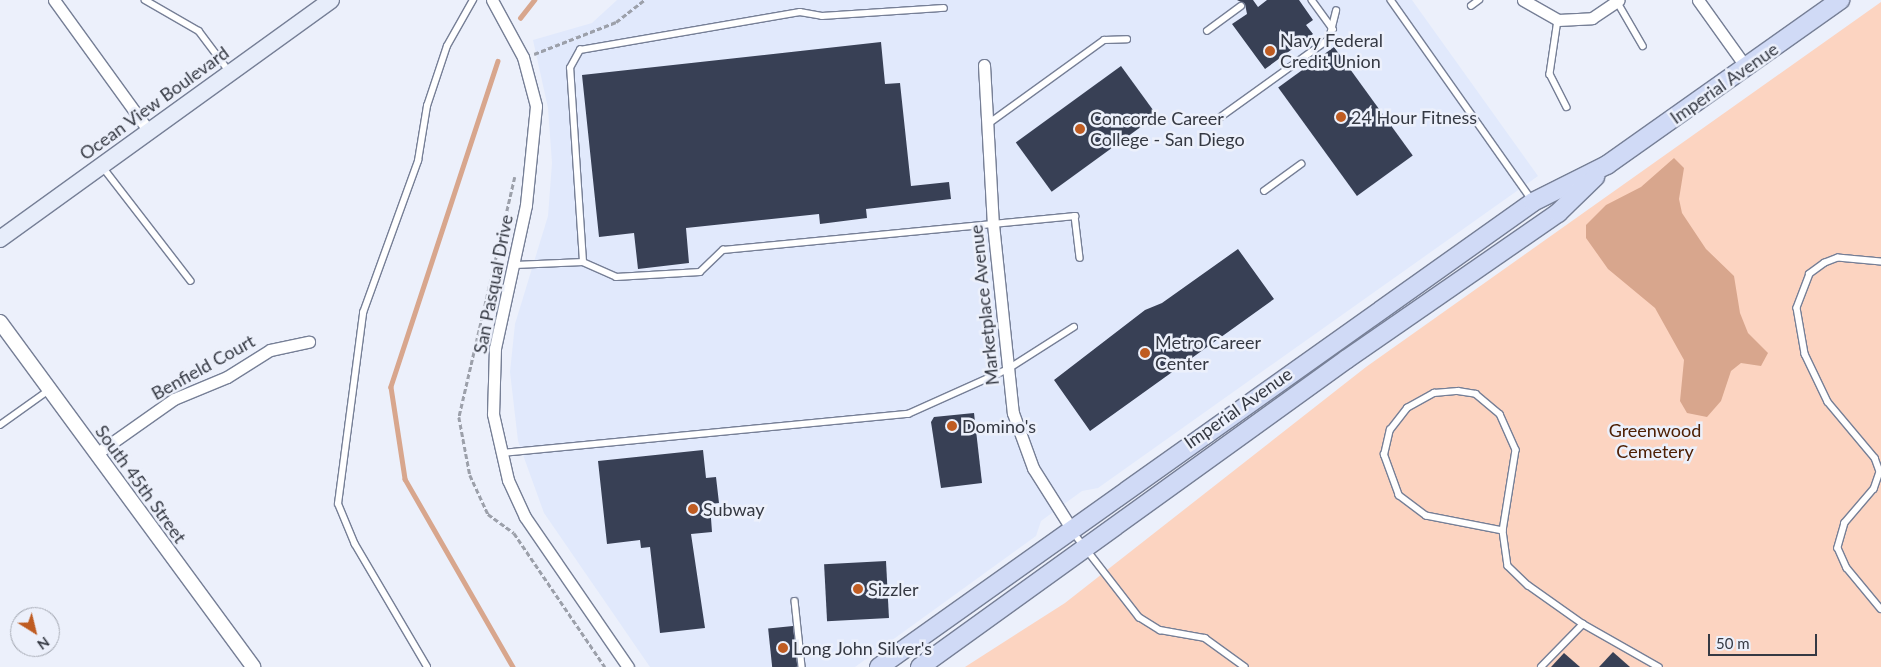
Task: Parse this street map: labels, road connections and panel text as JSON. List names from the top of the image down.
{
  "streets": {
    "main road": ["Imperial Avenue", "Ocean View Boulevard"],
    "street": [
      "San Pasqual Drive",
      "Marketplace Avenue",
      "Benfield Court",
      "South 45th Street"
    ]
  },
  "crossings": [
    ["Imperial Avenue", "Marketplace Avenue"],
    ["Benfield Court", "South 45th Street"]
  ],
  "parks": ["Greenwood Cemetery"],
  "places": [
    "Navy Federal Credit Union",
    "24 Hour Fitness",
    "Concorde Career College - San Diego",
    "Metro Career Center",
    "Domino's",
    "Subway",
    "Sizzler",
    "Long John Silver's"
  ],
  "scale_bar": "50 m",
  "north": "bottom right"
}
